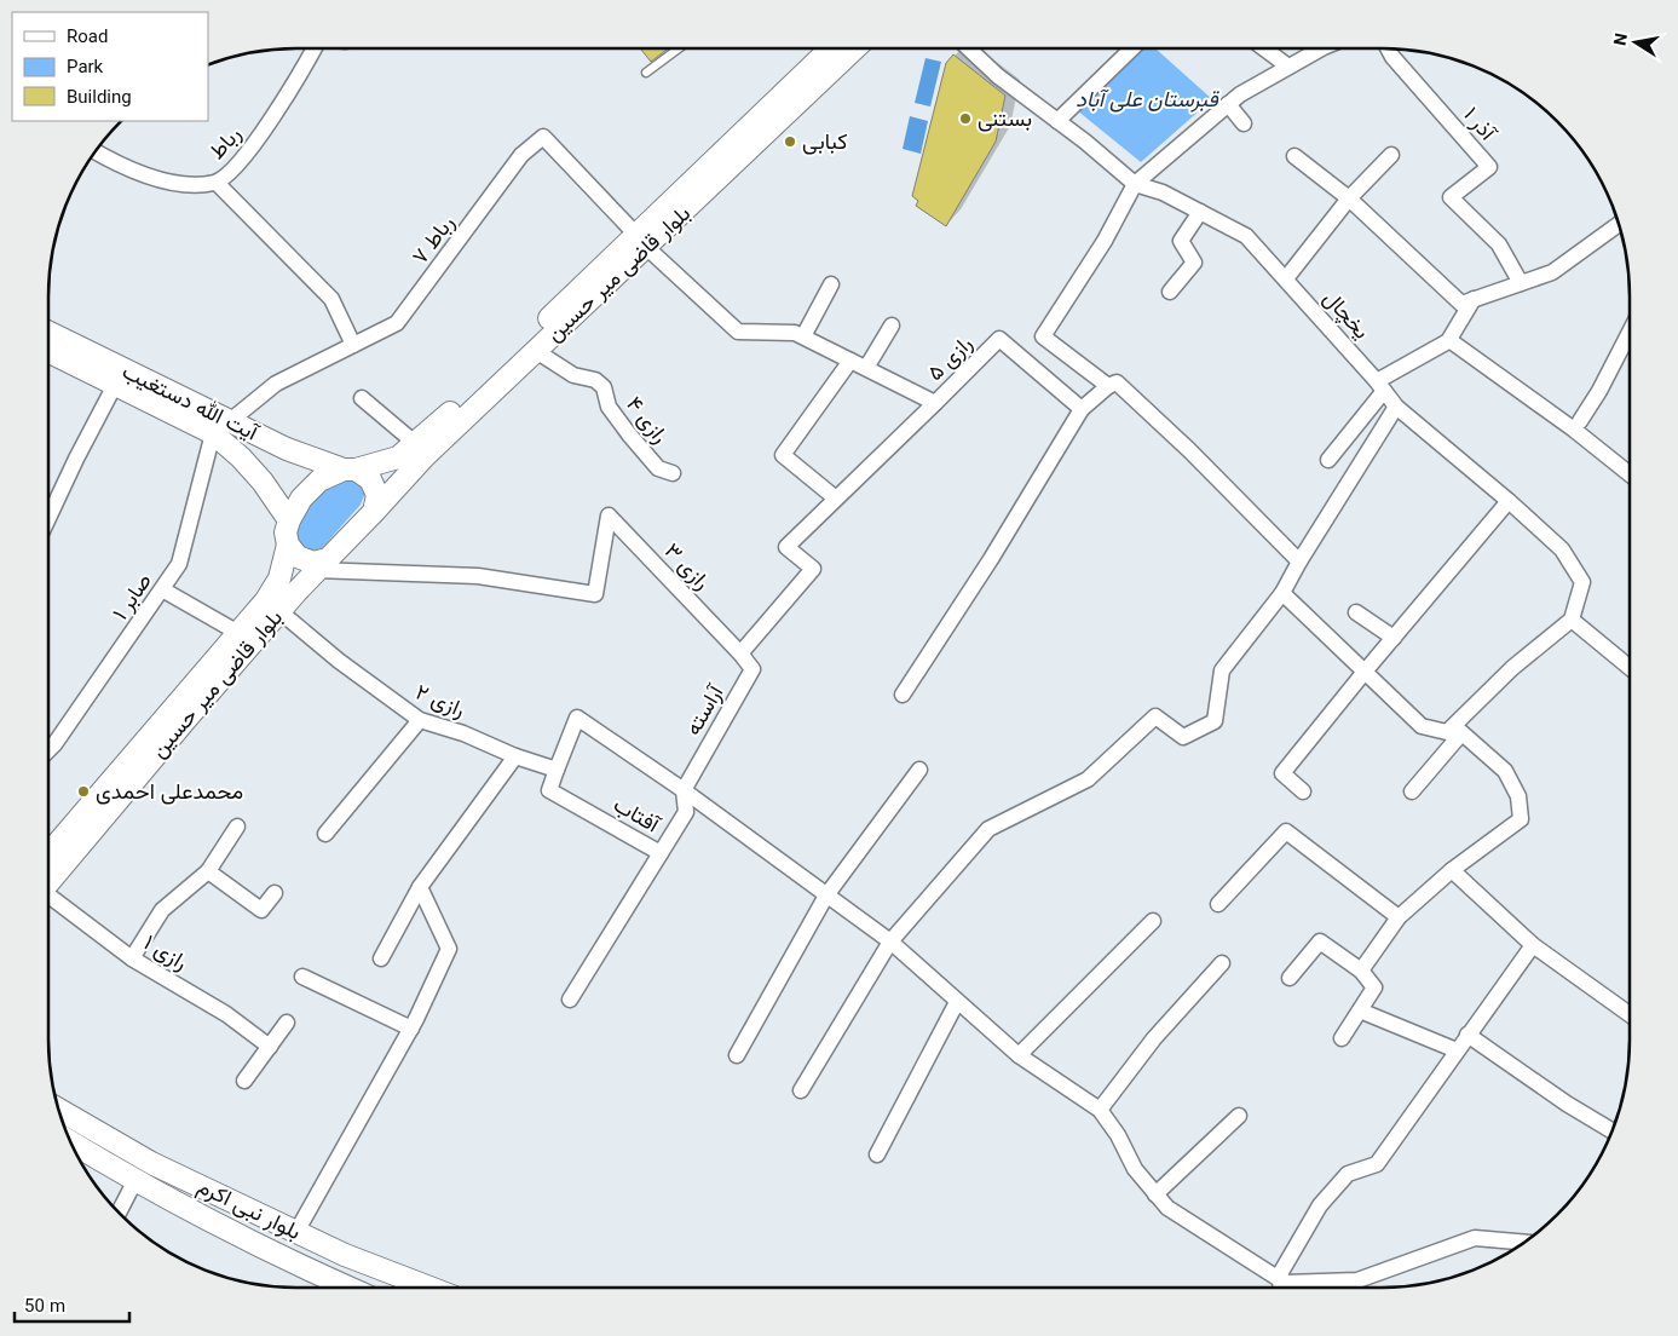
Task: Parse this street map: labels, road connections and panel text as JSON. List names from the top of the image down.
{
  "streets": {
    "main road": ["بلوار قاضی میر حسین", "آیت الله دستغیب", "بلوار نبی اکرم"],
    "street": [
      "آذر ۱",
      "رباط",
      "رباط ۷",
      "یخچال",
      "رازی ۵",
      "رازی ۴",
      "رازی ۳",
      "صابر ۱",
      "رازی ۲",
      "آراسته",
      "آفتاب",
      "رازی ۱"
    ]
  },
  "crossings": [
    ["رباط ۷", "بلوار قاضی میر حسین"],
    ["رباط ۷", "رازی ۵"],
    ["رباط ۷", "آیت الله دستغیب"],
    ["رباط ۷", "صابر ۱"],
    ["بلوار قاضی میر حسین", "رازی ۵"],
    ["بلوار قاضی میر حسین", "آیت الله دستغیب"],
    ["بلوار قاضی میر حسین", "رازی ۴"],
    ["بلوار قاضی میر حسین", "رازی ۳"],
    ["بلوار قاضی میر حسین", "رازی ۲"],
    ["آیت الله دستغیب", "رازی ۳"],
    ["آیت الله دستغیب", "صابر ۱"],
    ["رازی ۳", "آراسته"],
    ["رازی ۲", "آفتاب"],
    ["آراسته", "آفتاب"]
  ],
  "parks": ["قبرستان علی آباد"],
  "places": ["بستنی", "کبابی", "محمدعلی احمدی"],
  "legend": ["Road", "Park", "Building"],
  "scale_bar": "50 m",
  "north": "left"
}
